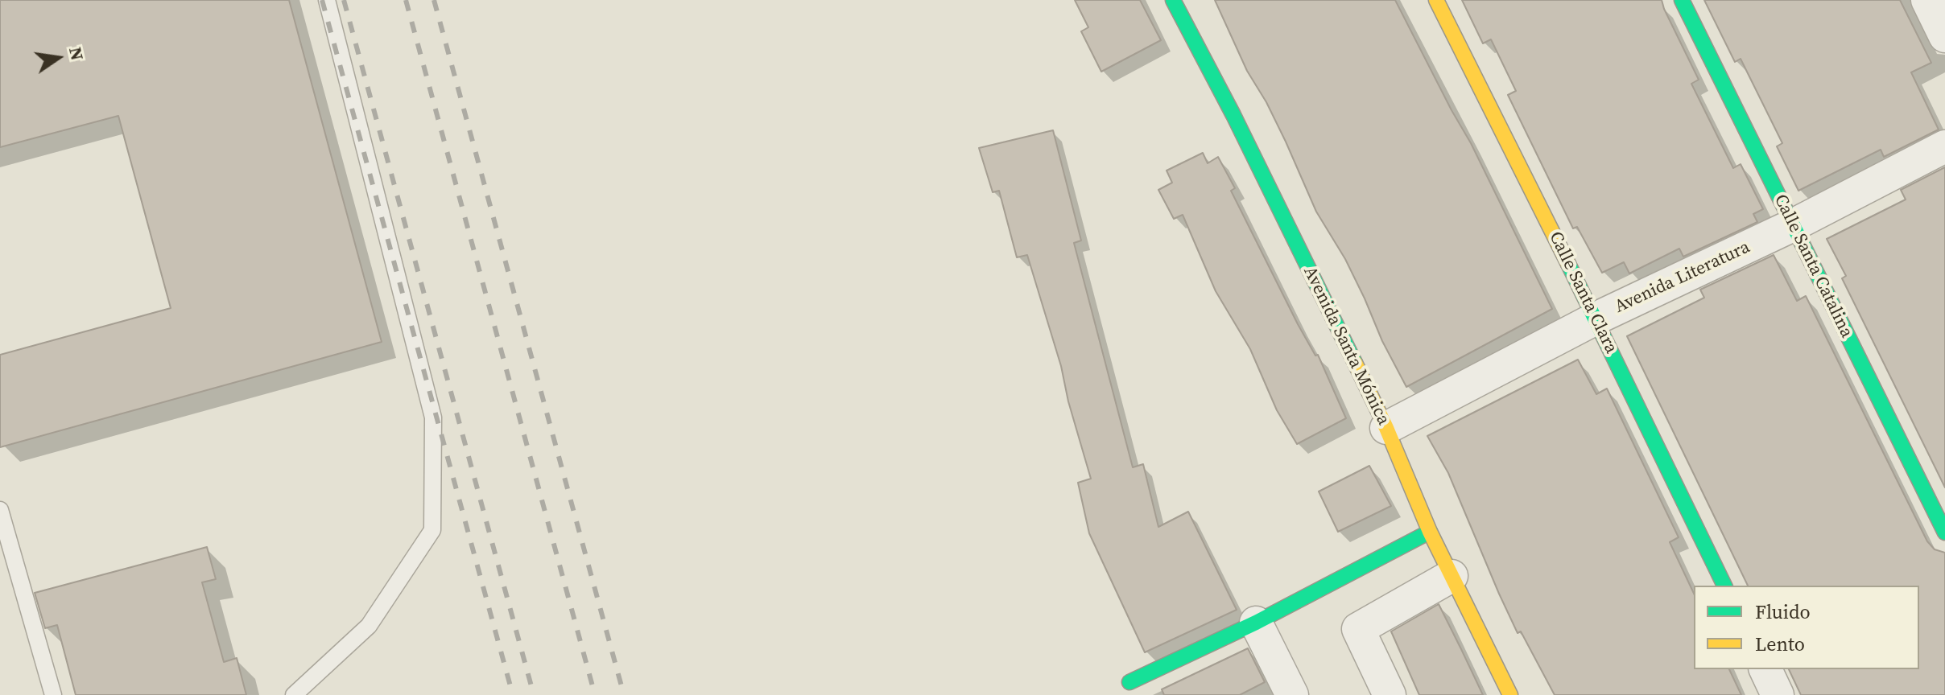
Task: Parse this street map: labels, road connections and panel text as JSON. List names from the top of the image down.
{
  "streets": {
    "street": [
      "Calle Santa Catalina",
      "Avenida Literatura",
      "Calle Santa Clara",
      "Avenida Santa Mónica"
    ]
  },
  "crossings": [
    ["Calle Santa Catalina", "Avenida Literatura"],
    ["Avenida Literatura", "Calle Santa Clara"],
    ["Avenida Literatura", "Avenida Santa Mónica"]
  ],
  "legend": ["Fluido", "Lento"],
  "north": "right"
}
